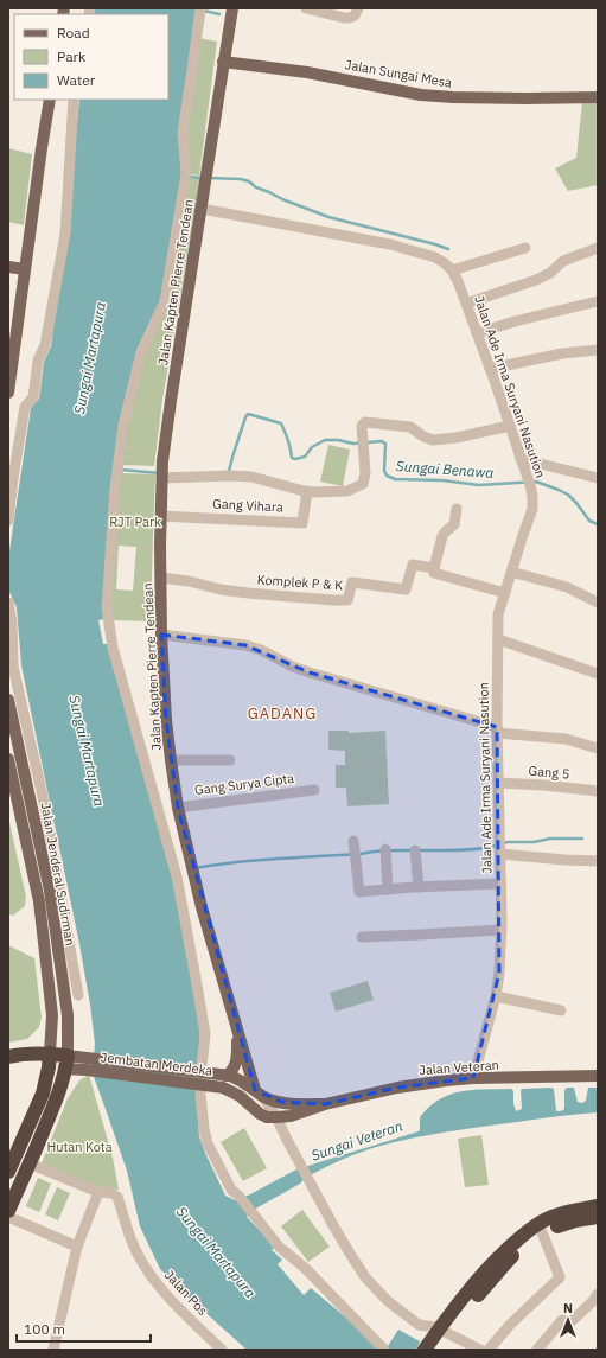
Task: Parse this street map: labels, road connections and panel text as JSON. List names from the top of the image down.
{
  "streets": {
    "main road": [
      "Jalan Sungai Mesa",
      "Jalan Kapten Pierre Tendean",
      "Jalan Jenderal Sudirman",
      "Jembatan Merdeka",
      "Jalan Veteran"
    ],
    "street": [
      "Jalan Ade Irma Suryani Nasution",
      "Gang Vihara",
      "Komplek P & K",
      "Gang 5",
      "Gang Surya Cipta",
      "Jalan Pos"
    ]
  },
  "crossings": [
    ["Jalan Sungai Mesa", "Jalan Kapten Pierre Tendean"],
    ["Jalan Kapten Pierre Tendean", "Gang Vihara"],
    ["Jalan Kapten Pierre Tendean", "Komplek P & K"],
    ["Jalan Kapten Pierre Tendean", "Gang Surya Cipta"],
    ["Jalan Ade Irma Suryani Nasution", "Gang 5"],
    ["Jalan Ade Irma Suryani Nasution", "Jalan Veteran"],
    ["Jalan Jenderal Sudirman", "Jembatan Merdeka"]
  ],
  "districts": ["GADANG"],
  "water": ["Sungai Martapura", "Sungai Benawa", "Sungai Veteran"],
  "parks": ["RJT Park", "Hutan Kota"],
  "legend": ["Road", "Park", "Water"],
  "scale_bar": "100 m",
  "north": "top"
}
